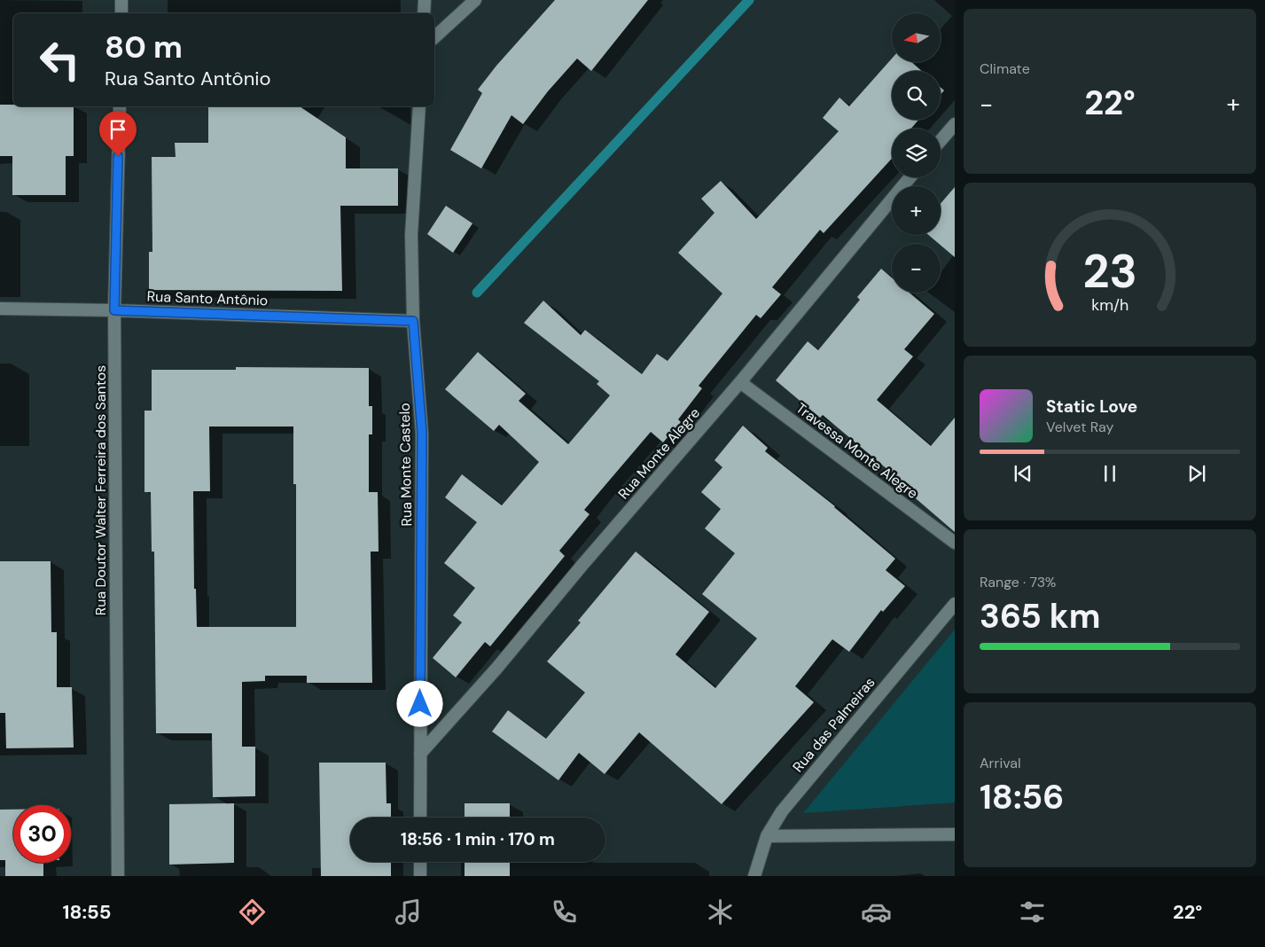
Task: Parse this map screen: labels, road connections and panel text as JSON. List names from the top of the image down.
{
  "streets": {
    "street": [
      "Rua Santo Antônio",
      "Travessa Monte Alegre",
      "Rua Monte Alegre",
      "Rua Monte Castelo",
      "Rua Doutor Walter Ferreira dos Santos",
      "Rua das Palmeiras"
    ]
  },
  "crossings": [
    ["Rua Santo Antônio", "Rua Monte Castelo"],
    ["Rua Santo Antônio", "Rua Doutor Walter Ferreira dos Santos"],
    ["Travessa Monte Alegre", "Rua Monte Alegre"],
    ["Rua Monte Alegre", "Rua Monte Castelo"]
  ],
  "north": "left",
  "page": {
    "tile": [
      "Climate",
      ["Range · 73%", "365 km"],
      ["Arrival", "18:56"]
    ],
    "map_buttons": ["+", "−"],
    "turn": ["80 m", "Rua Santo Antônio"],
    "heat": ["−", "22°", "+"],
    "song": ["Static Love", "Velvet Ray"],
    "limit": "30",
    "trip": "18:56 · 1 min · 170 m",
    "tabs": ["18:55", "22°"],
    "gauge": ["23", "km/h"]
  }
}
